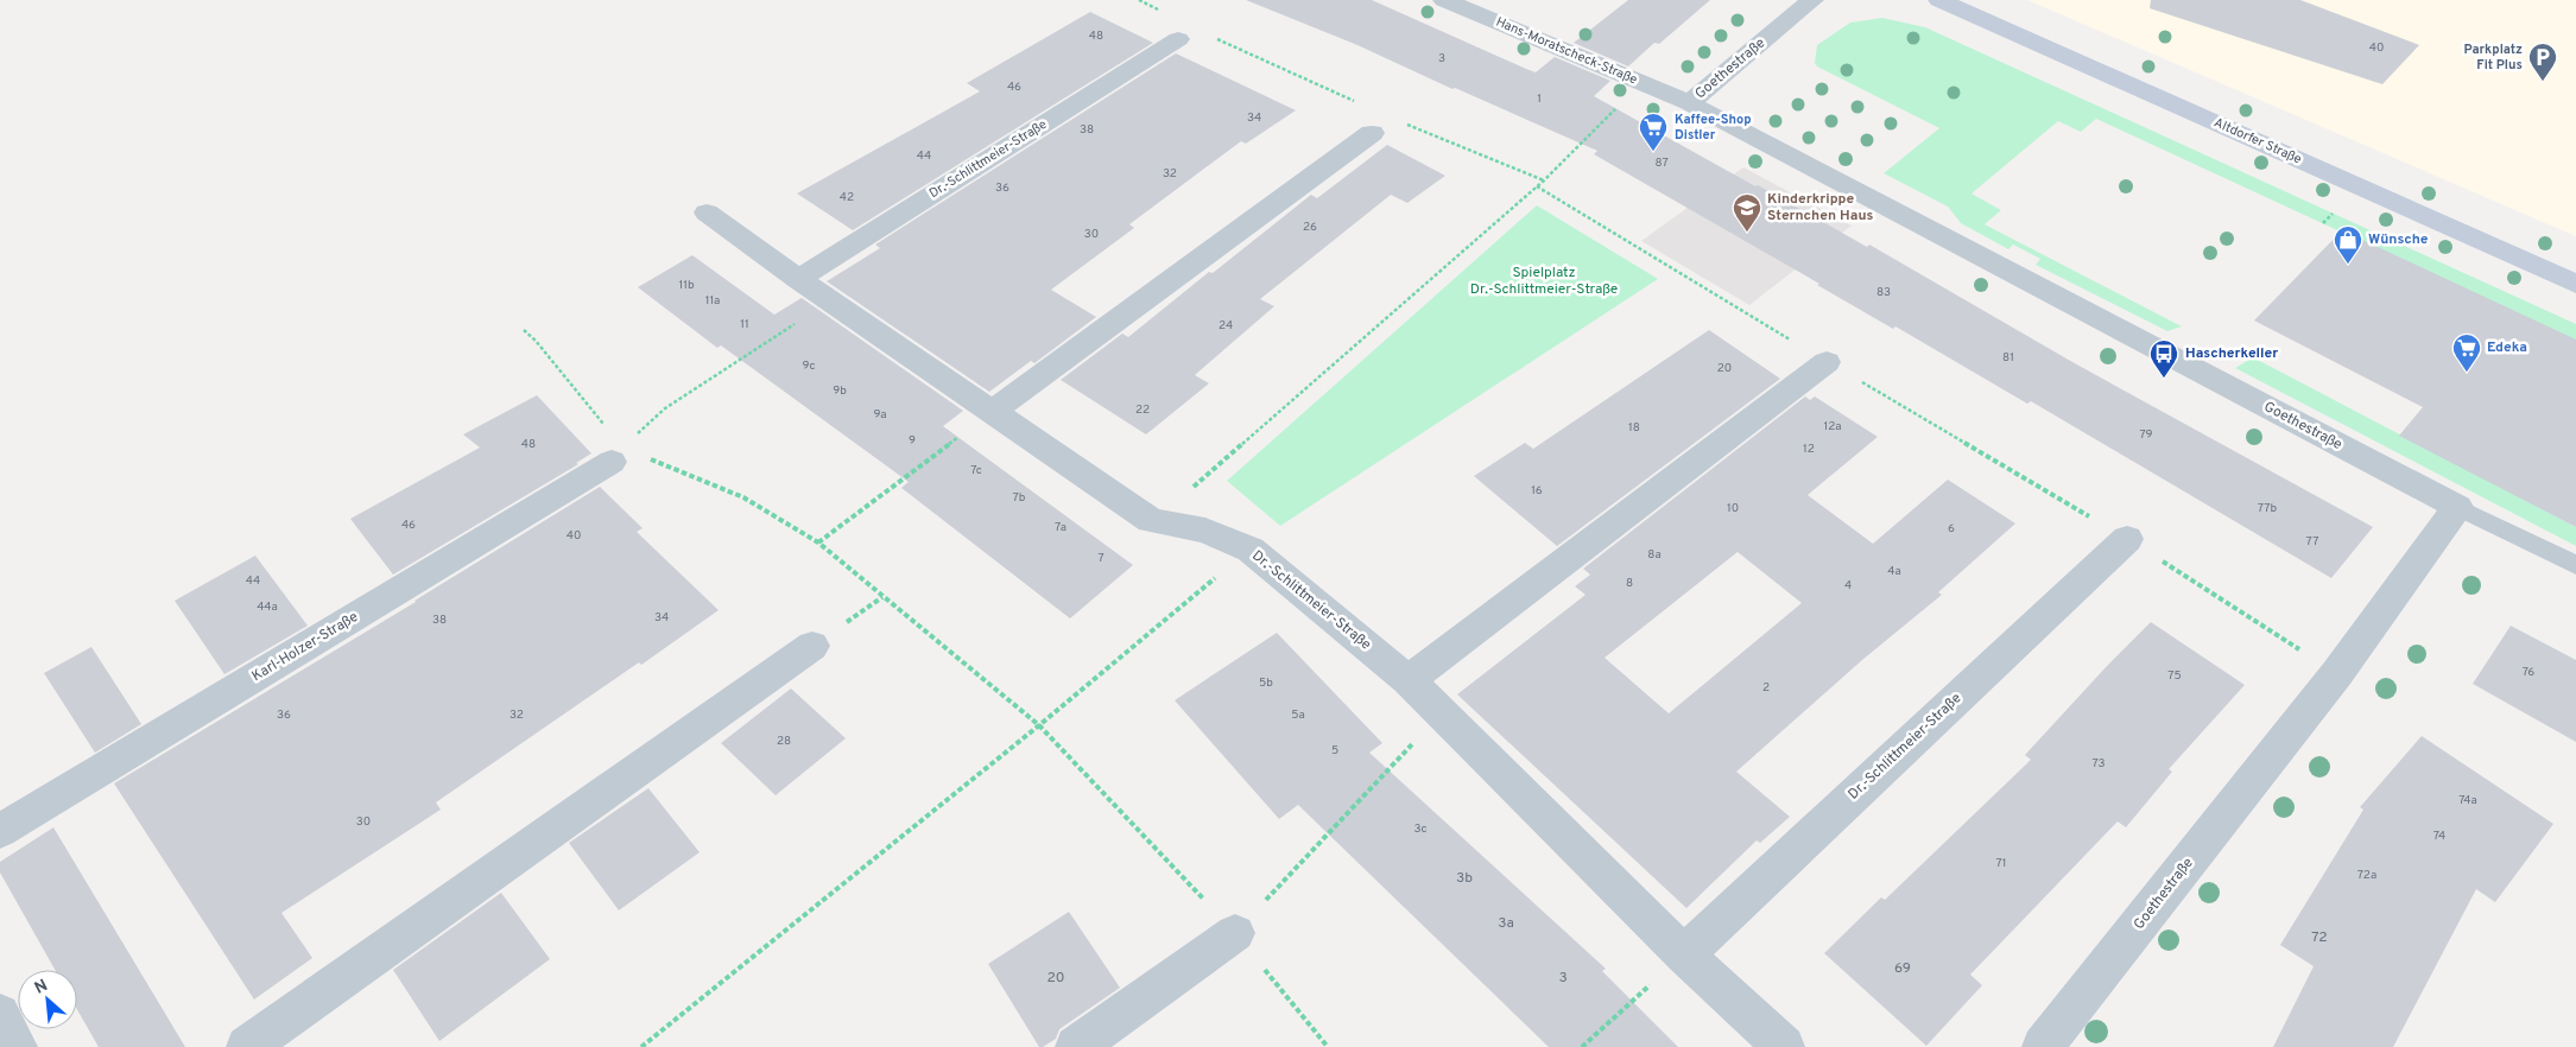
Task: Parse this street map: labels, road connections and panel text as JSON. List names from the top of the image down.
{
  "streets": {
    "main road": ["Altdorfer Straße"],
    "street": [
      "Hans-Moratscheck-Straße",
      "Goethestraße",
      "Dr.-Schlittmeier-Straße",
      "Karl-Holzer-Straße"
    ]
  },
  "crossings": [
    ["Hans-Moratscheck-Straße", "Goethestraße"]
  ],
  "parks": ["Spielplatz Dr.-Schlittmeier-Straße"],
  "places": {
    "parking": ["Parkplatz Fit Plus"],
    "supermarket": ["Kaffee-Shop Distler", "Edeka"],
    "school or university": ["Kinderkrippe Sternchen Haus"],
    "shop": ["Wünsche"],
    "bus stop": ["Hascherkeller"]
  },
  "house_numbers": [
    "48",
    "40",
    "3",
    "46",
    "1",
    "34",
    "38",
    "44",
    "87",
    "32",
    "36",
    "42",
    "26",
    "30",
    "11b",
    "83",
    "11a",
    "11",
    "24",
    "81",
    "9c",
    "20",
    "9b",
    "22",
    "9a",
    "12a",
    "18",
    "79",
    "9",
    "48",
    "12",
    "7c",
    "16",
    "7b",
    "10",
    "77b",
    "46",
    "7a",
    "6",
    "40",
    "77",
    "8a",
    "7",
    "4a",
    "44",
    "8",
    "4",
    "44a",
    "34",
    "38",
    "76",
    "75",
    "5b",
    "2",
    "36",
    "32",
    "5a",
    "28",
    "5",
    "73",
    "74a",
    "30",
    "3c",
    "74",
    "71",
    "72a",
    "3b",
    "3a",
    "72",
    "69",
    "20",
    "3"
  ],
  "north": "top left"
}
